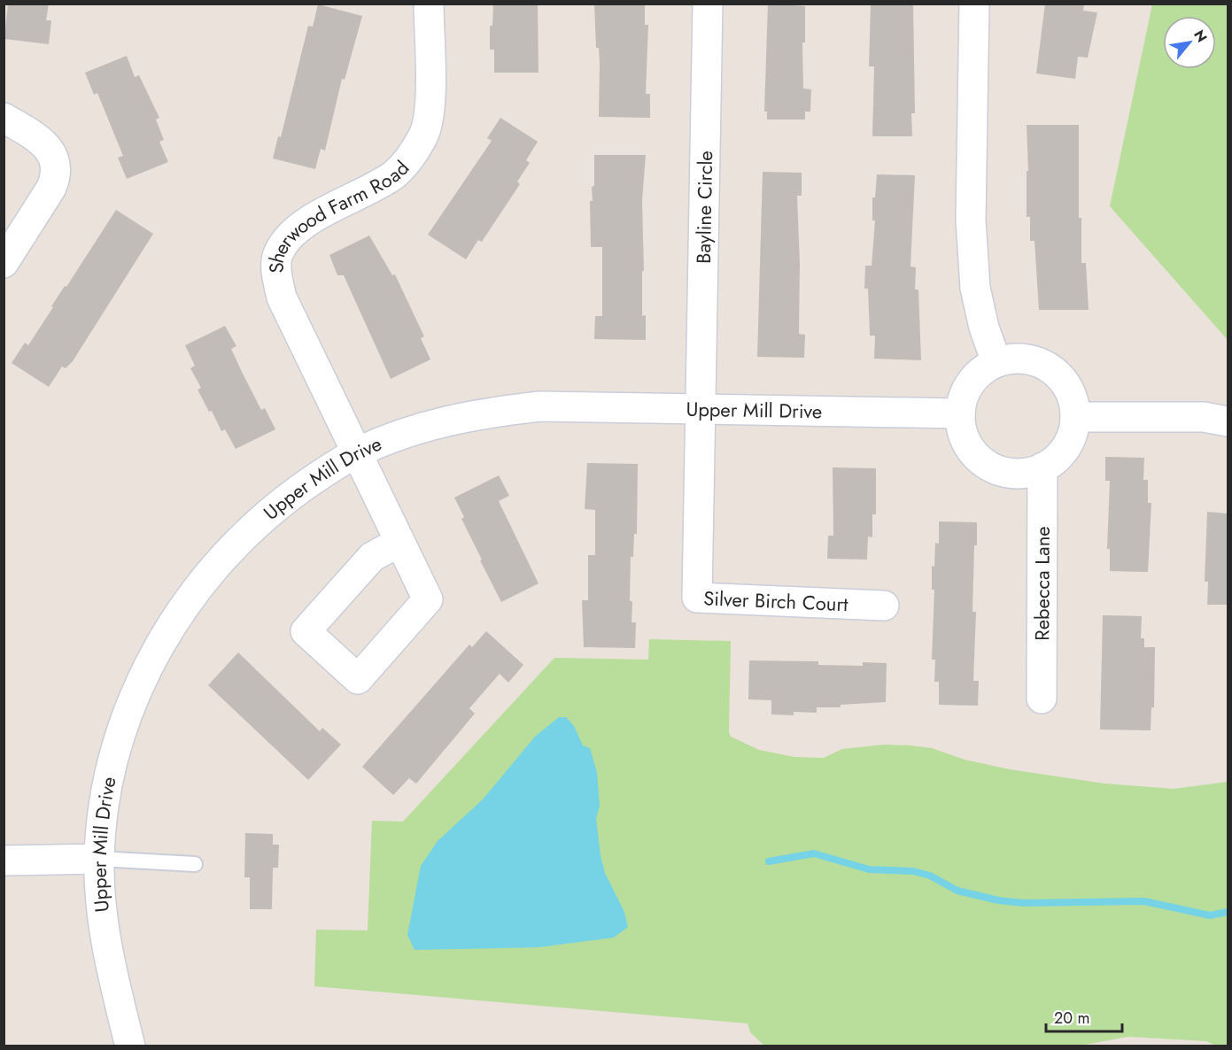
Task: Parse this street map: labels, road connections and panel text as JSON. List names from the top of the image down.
{
  "streets": {
    "street": [
      "Bayline Circle",
      "Sherwood Farm Road",
      "Upper Mill Drive",
      "Rebecca Lane",
      "Silver Birch Court"
    ]
  },
  "crossings": [
    ["Bayline Circle", "Upper Mill Drive"],
    ["Bayline Circle", "Silver Birch Court"],
    ["Sherwood Farm Road", "Upper Mill Drive"],
    ["Upper Mill Drive", "Rebecca Lane"],
    ["Upper Mill Drive", "Silver Birch Court"]
  ],
  "scale_bar": "20 m",
  "north": "top right"
}
